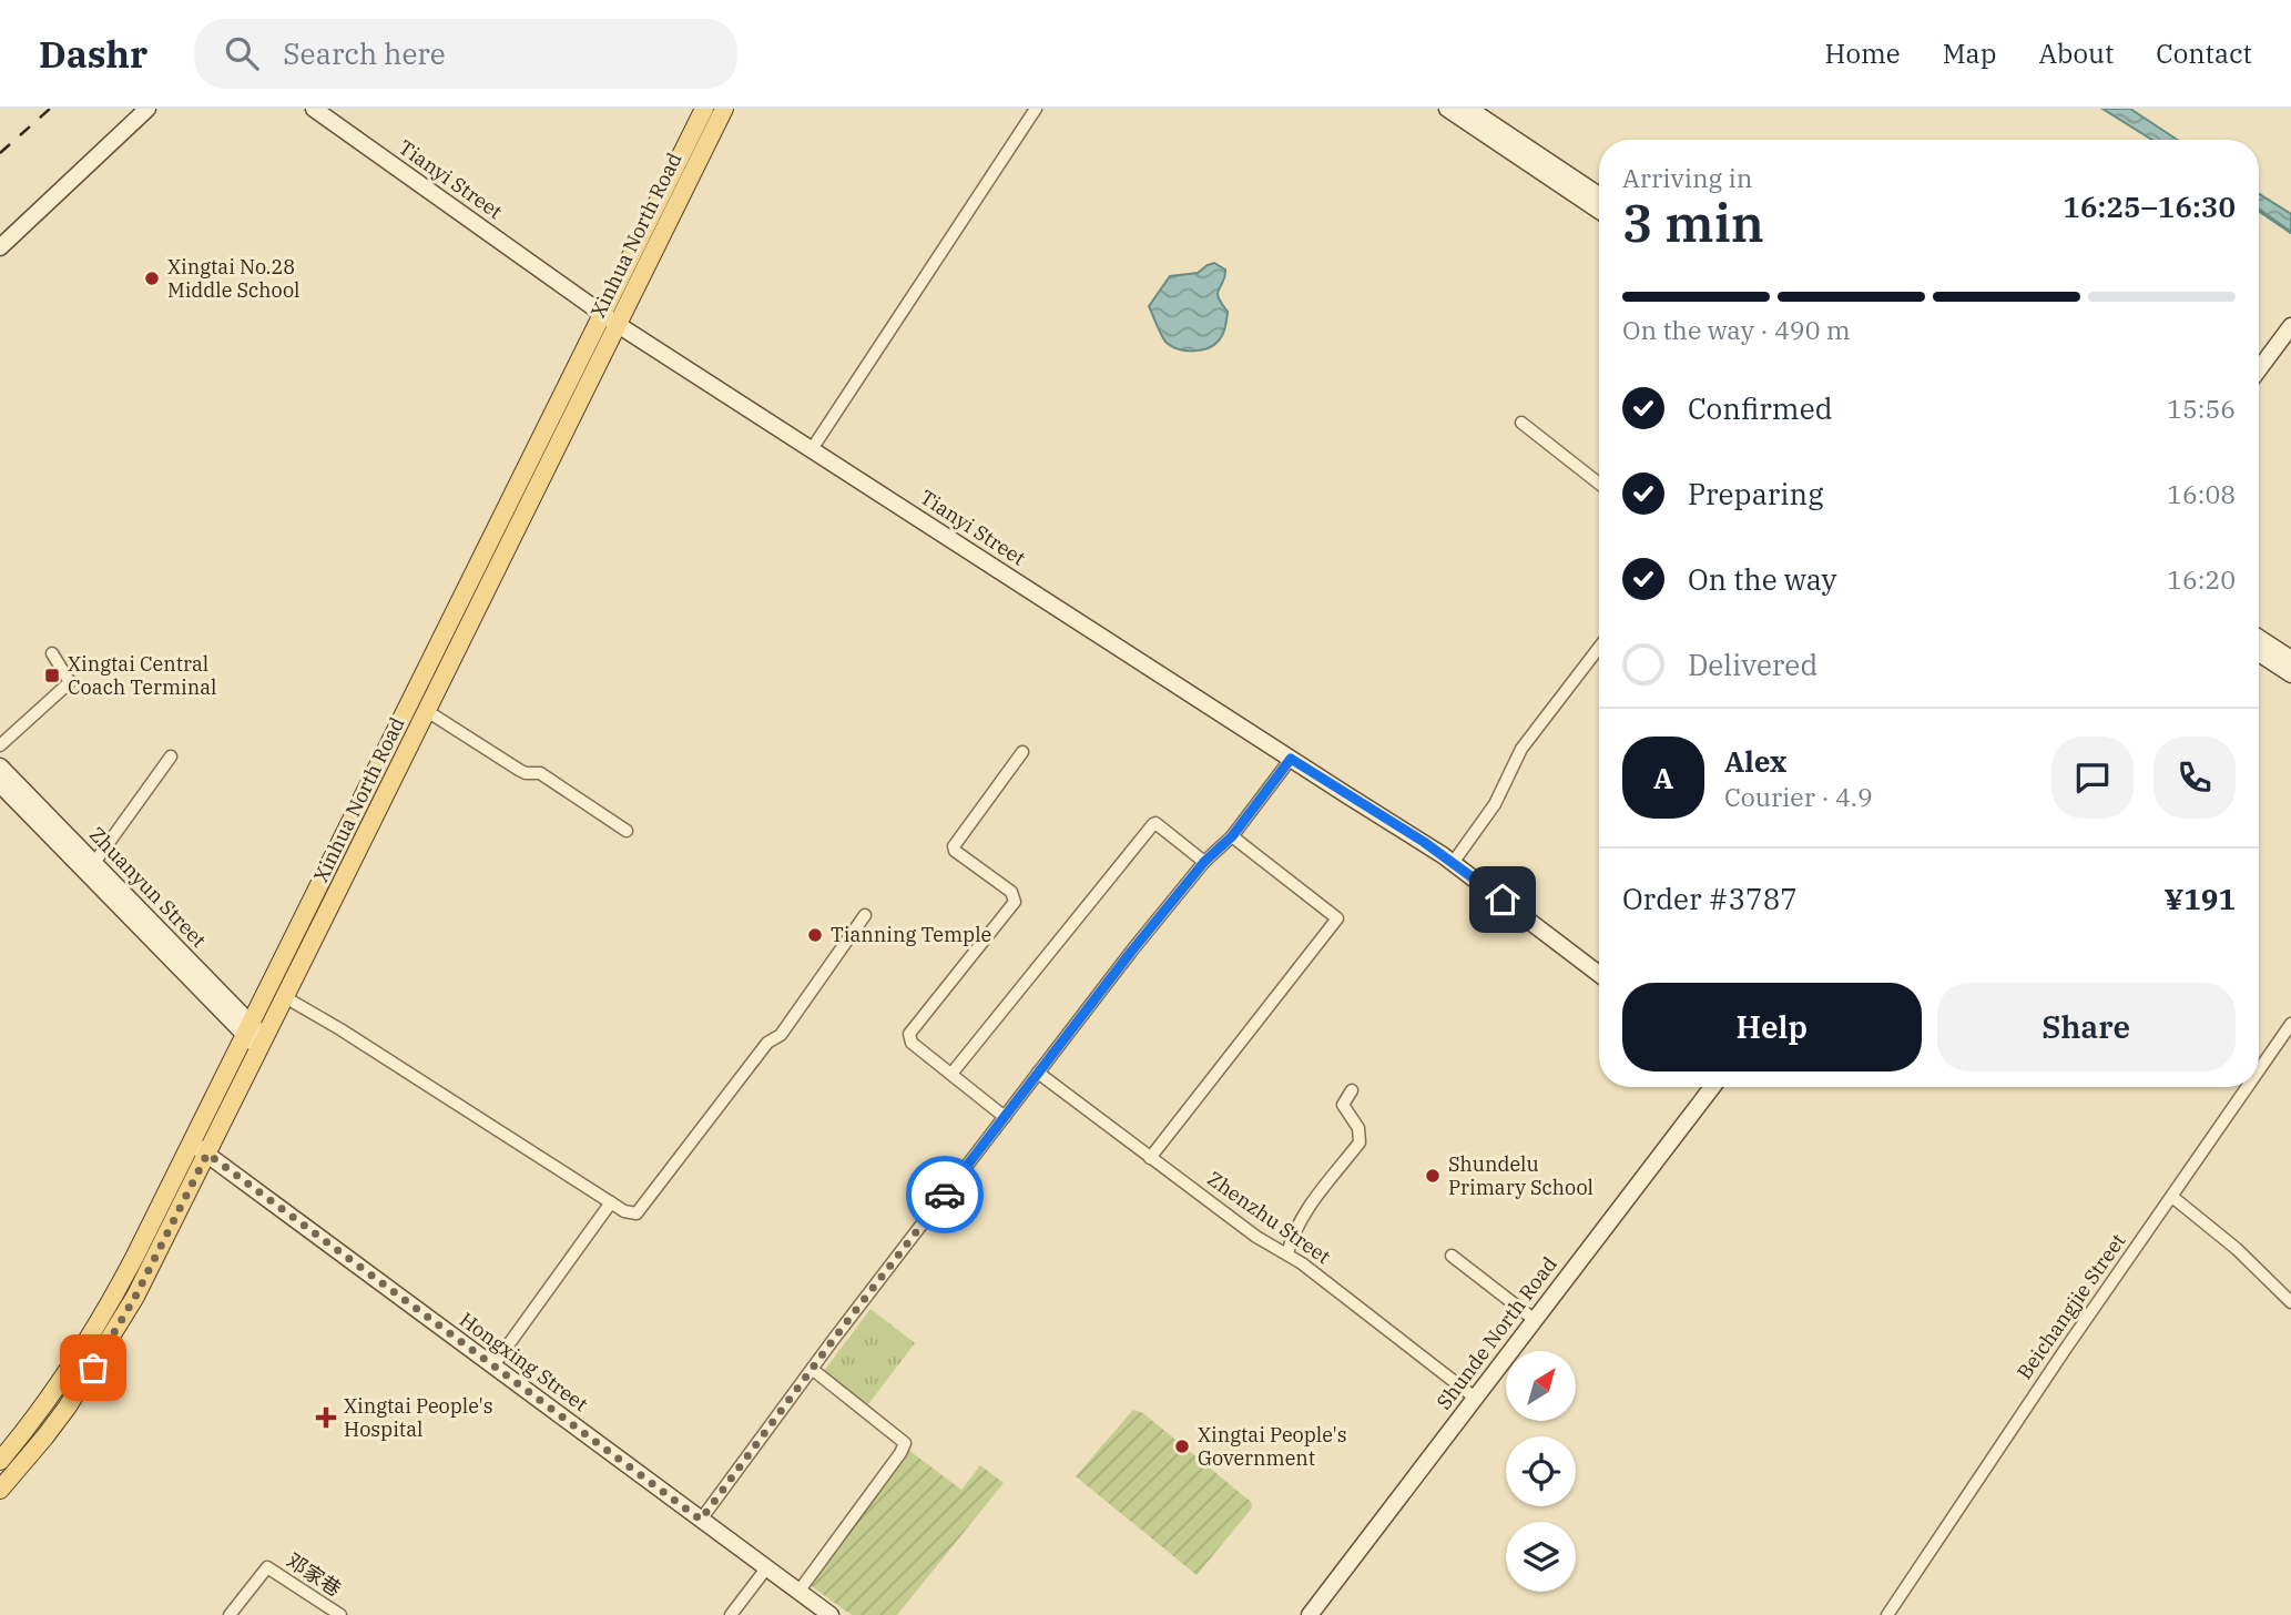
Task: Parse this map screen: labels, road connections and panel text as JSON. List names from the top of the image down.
{
  "streets": {
    "main road": ["Xinhua North Road"],
    "street": [
      "Tianyi Street",
      "Zhuanyun Street",
      "Zhenzhu Street",
      "Beichangjie Street",
      "Shunde North Road",
      "Hongxing Street",
      "邓家巷"
    ]
  },
  "crossings": [
    ["Tianyi Street", "Xinhua North Road"],
    ["Xinhua North Road", "Zhuanyun Street"],
    ["Xinhua North Road", "Hongxing Street"],
    ["Zhenzhu Street", "Shunde North Road"]
  ],
  "places": {
    "other": [
      "Xingtai No.28 Middle School",
      "Tianning Temple",
      "Shundelu Primary School",
      "Xingtai People's Government"
    ],
    "transit": ["Xingtai Central Coach Terminal"],
    "health": ["Xingtai People's Hospital"]
  },
  "north": "top right",
  "page": {
    "header": "Dashr",
    "search": "Search here",
    "nav": [
      "Home",
      "Map",
      "About",
      "Contact"
    ],
    "heading": ["3 min", "Arriving in", "16:25–16:30"],
    "panel": [
      "Alex",
      "Courier · 4.9",
      "Order #3787",
      "¥191"
    ],
    "bar": "On the way · 490 m",
    "list": [
      ["Confirmed", "15:56"],
      ["Preparing", "16:08"],
      ["On the way", "16:20"],
      "Delivered"
    ],
    "round": "A",
    "buttons": ["Help", "Share"]
  }
}
